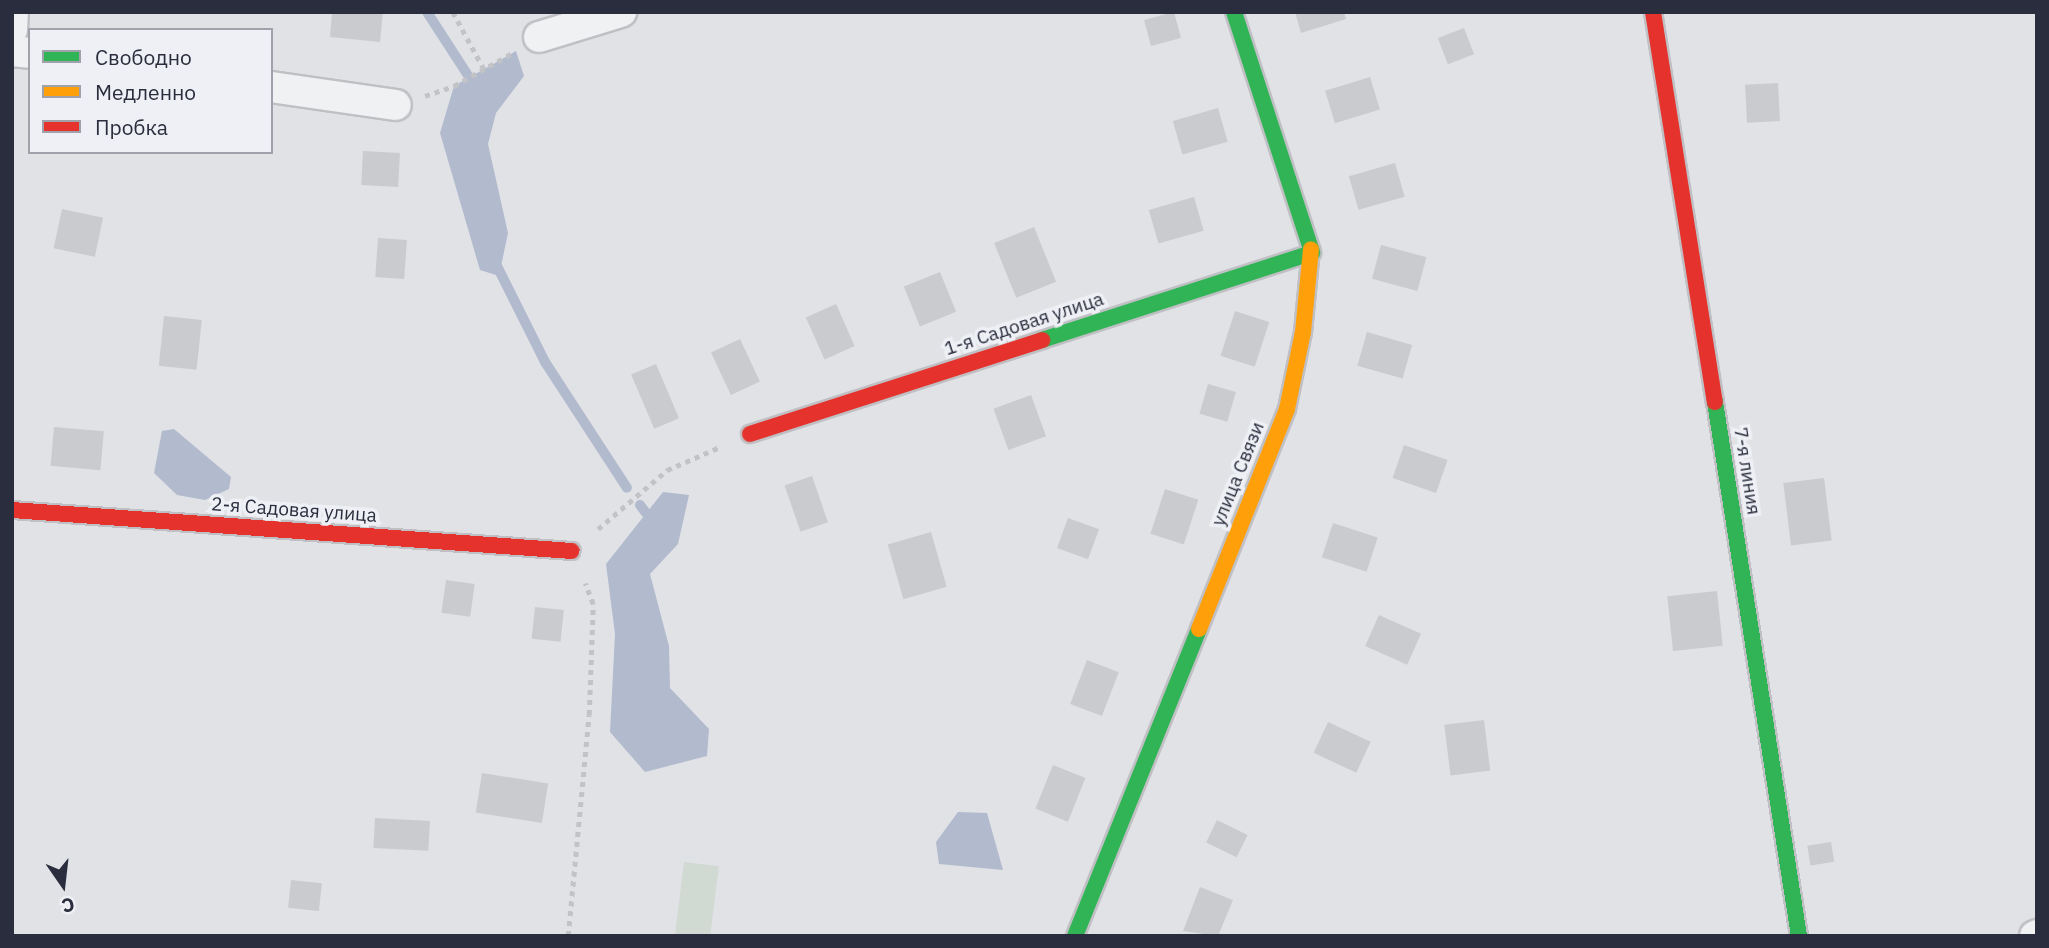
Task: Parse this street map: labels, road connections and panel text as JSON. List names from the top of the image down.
{
  "streets": {
    "street": [
      "1-я Садовая улица",
      "7-я линия",
      "улица Связи",
      "2-я Садовая улица"
    ]
  },
  "crossings": [
    ["1-я Садовая улица", "улица Связи"]
  ],
  "legend": ["Свободно", "Медленно", "Пробка"],
  "north": "bottom"
}
